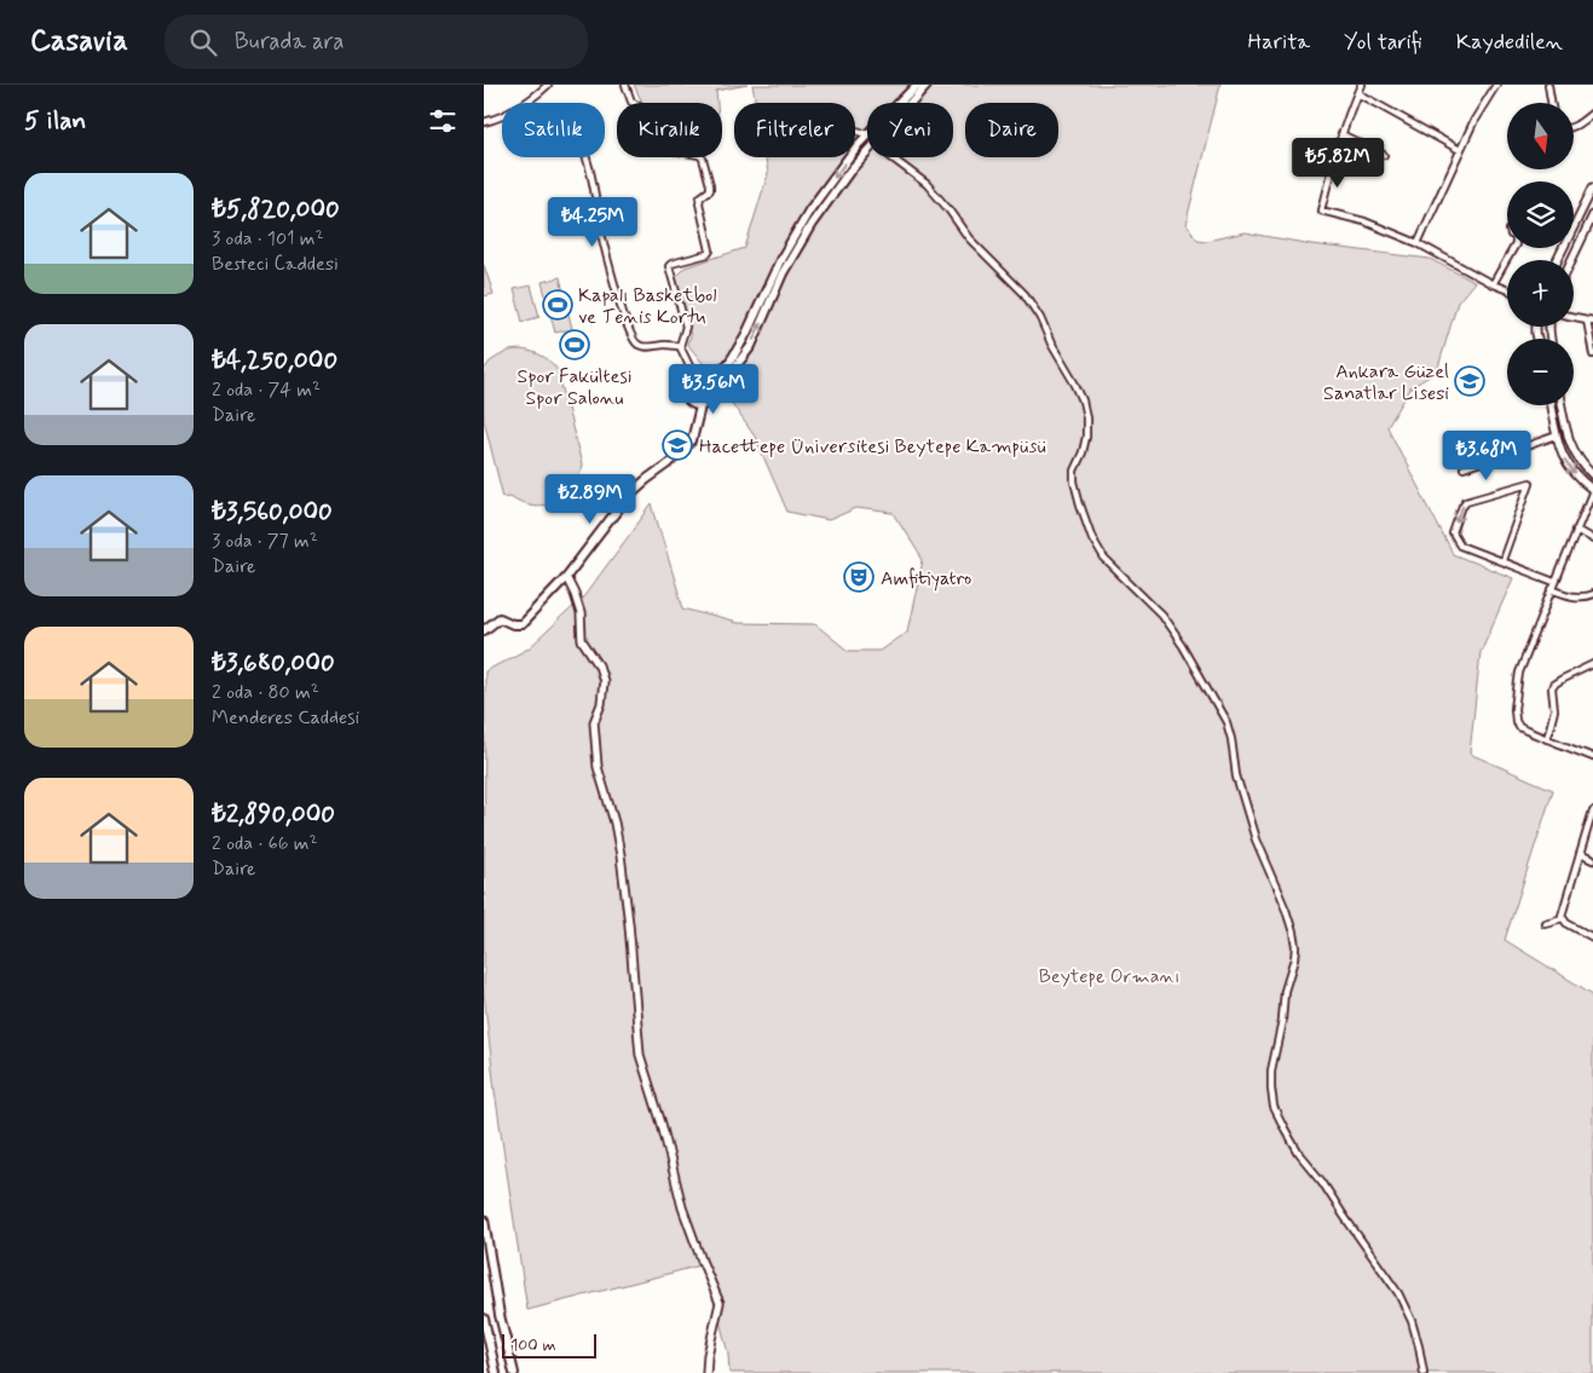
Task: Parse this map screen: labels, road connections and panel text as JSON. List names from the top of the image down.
{
  "parks": ["Beytepe Ormanı"],
  "places": {
    "sports": ["Kapalı Basketbol ve Tenis Kortu", "Spor Fakültesi Spor Salonu"],
    "school or university": ["Ankara Güzel Sanatlar Lisesi", "Hacettepe Üniversitesi Beytepe Kampüsü"],
    "theatre": ["Amfitiyatro"]
  },
  "scale_bar": "100 m",
  "north": "bottom",
  "page": {
    "header": "Casavia",
    "search": "Burada ara",
    "nav": ["Harita", "Yol tarifi", "Kaydedilen"],
    "heading": "5 ilan",
    "map_buttons": ["+", "−"],
    "chip": [
      "Satılık",
      "Kiralık",
      "Filtreler",
      "Yeni",
      "Daire"
    ],
    "price": [
      "₺5.82M",
      "₺4.25M",
      "₺3.56M",
      "₺3.68M",
      "₺2.89M"
    ],
    "list": [
      {
        "name": "₺5,820,000",
        "note": "3 oda · 101 m² · Besteci Caddesi"
      },
      {
        "name": "₺4,250,000",
        "note": "2 oda · 74 m² · Daire"
      },
      {
        "name": "₺3,560,000",
        "note": "3 oda · 77 m² · Daire"
      },
      {
        "name": "₺3,680,000",
        "note": "2 oda · 80 m² · Menderes Caddesi"
      },
      {
        "name": "₺2,890,000",
        "note": "2 oda · 66 m² · Daire"
      }
    ],
    "scale": "100 m"
  }
}
